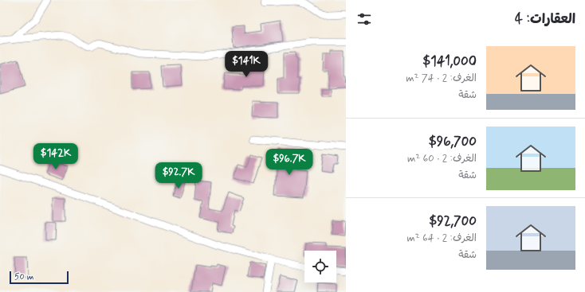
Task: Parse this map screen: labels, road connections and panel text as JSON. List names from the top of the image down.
{
  "scale_bar": "50 m",
  "page": {
    "heading": "العقارات: 4",
    "list": [
      {
        "name": "$141,000",
        "note": "الغرف: 2 · 74 m² · شقة"
      },
      {
        "name": "$96,700",
        "note": "الغرف: 2 · 60 m² · شقة"
      },
      {
        "name": "$92,700",
        "note": "الغرف: 2 · 64 m² · شقة"
      }
    ],
    "price": [
      "$141K",
      "$142K",
      "$96.7K",
      "$92.7K"
    ],
    "scale": "50 m"
  }
}
